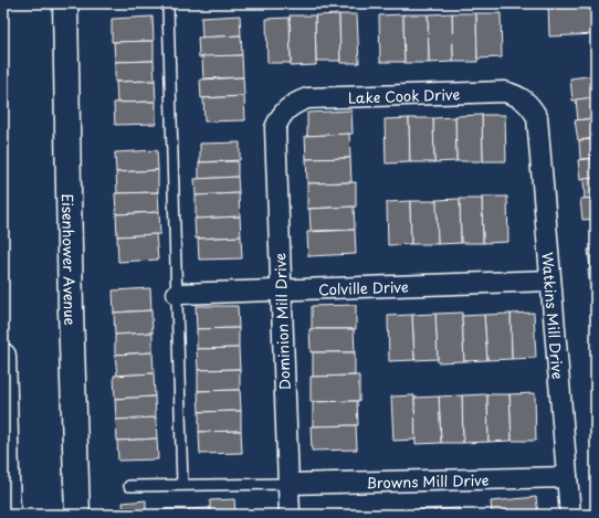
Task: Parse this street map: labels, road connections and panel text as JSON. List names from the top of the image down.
{
  "streets": {
    "main road": ["Eisenhower Avenue"],
    "street": [
      "Lake Cook Drive",
      "Colville Drive",
      "Watkins Mill Drive",
      "Dominion Mill Drive",
      "Browns Mill Drive"
    ]
  },
  "crossings": [
    ["Lake Cook Drive", "Watkins Mill Drive"],
    ["Lake Cook Drive", "Dominion Mill Drive"],
    ["Colville Drive", "Watkins Mill Drive"],
    ["Colville Drive", "Dominion Mill Drive"],
    ["Watkins Mill Drive", "Browns Mill Drive"],
    ["Dominion Mill Drive", "Browns Mill Drive"]
  ]
}
